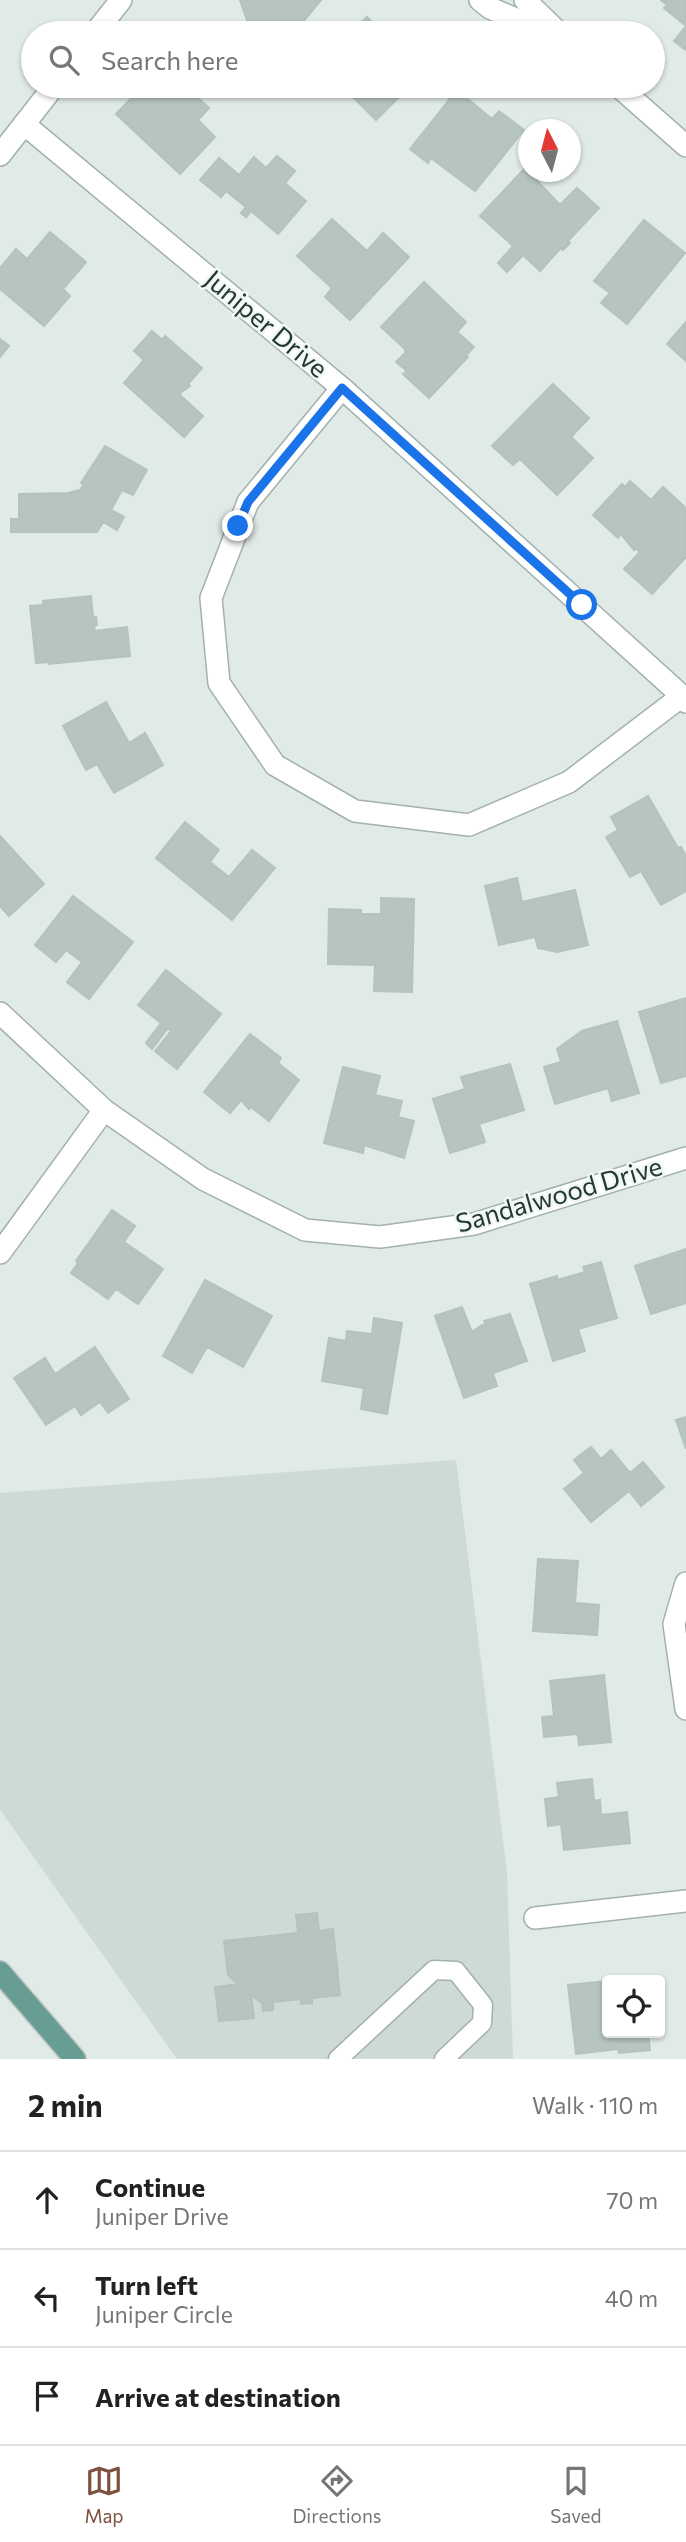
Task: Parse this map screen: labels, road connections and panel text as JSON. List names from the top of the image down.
{
  "streets": {
    "street": ["Juniper Drive", "Sandalwood Drive"]
  },
  "north": "top",
  "page": {
    "search": "Search here",
    "heading": ["2 min", "Walk · 110 m"],
    "list": [
      ["Continue", "Juniper Drive", "70 m"],
      ["Turn left", "Juniper Circle", "40 m"],
      "Arrive at destination"
    ],
    "nav": ["Map", "Directions", "Saved"]
  }
}
